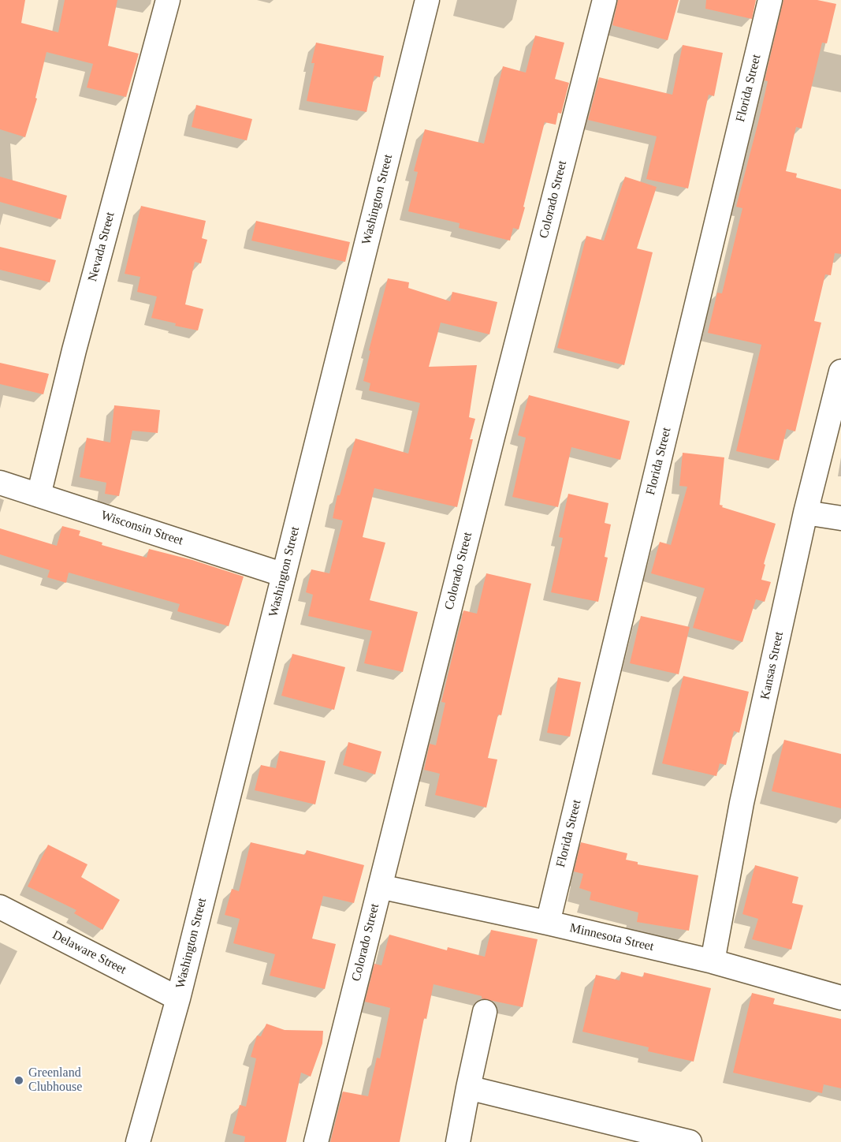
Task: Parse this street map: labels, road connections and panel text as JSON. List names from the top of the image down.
{
  "streets": {
    "street": [
      "Florida Street",
      "Washington Street",
      "Colorado Street",
      "Nevada Street",
      "Wisconsin Street",
      "Kansas Street",
      "Minnesota Street",
      "Delaware Street"
    ]
  },
  "crossings": [
    ["Florida Street", "Minnesota Street"],
    ["Washington Street", "Wisconsin Street"],
    ["Washington Street", "Delaware Street"],
    ["Colorado Street", "Minnesota Street"],
    ["Nevada Street", "Wisconsin Street"],
    ["Kansas Street", "Minnesota Street"]
  ],
  "places": ["Greenland Clubhouse"]
}
